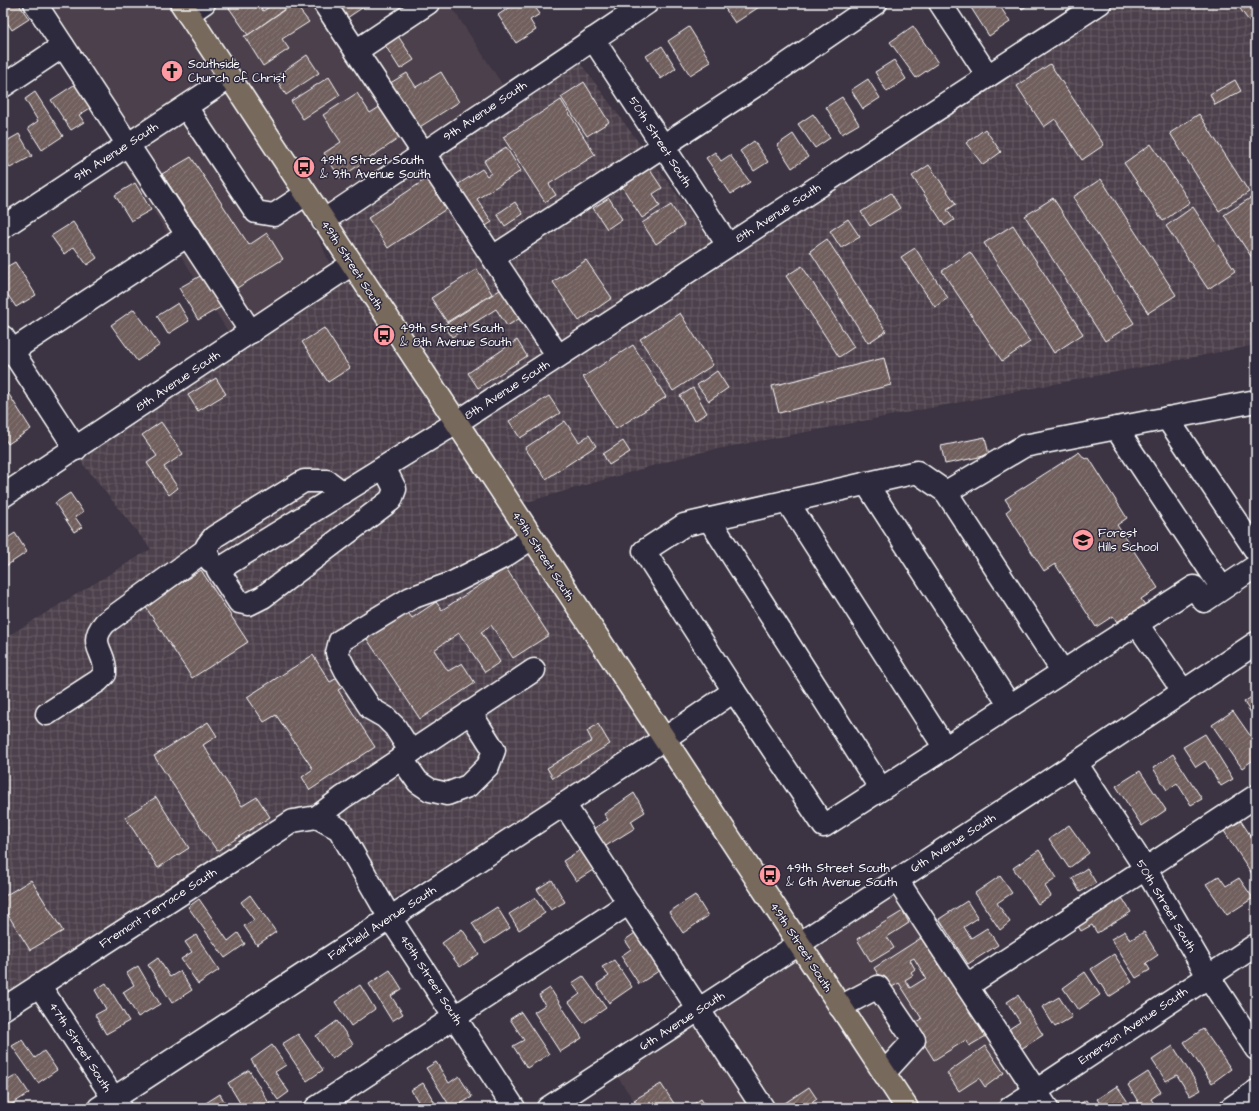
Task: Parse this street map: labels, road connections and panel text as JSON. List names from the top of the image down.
{
  "streets": {
    "main road": ["49th Street South"],
    "street": [
      "9th Avenue South",
      "50th Street South",
      "8th Avenue South",
      "6th Avenue South",
      "Fremont Terrace South",
      "Fairfield Avenue South",
      "48th Street South",
      "Emerson Avenue South",
      "47th Street South"
    ]
  },
  "crossings": [
    ["9th Avenue South", "50th Street South"],
    ["9th Avenue South", "49th Street South"],
    ["50th Street South", "8th Avenue South"],
    ["50th Street South", "6th Avenue South"],
    ["50th Street South", "Emerson Avenue South"],
    ["8th Avenue South", "49th Street South"],
    ["49th Street South", "6th Avenue South"],
    ["49th Street South", "Fairfield Avenue South"],
    ["Fremont Terrace South", "48th Street South"],
    ["Fremont Terrace South", "47th Street South"],
    ["Fairfield Avenue South", "48th Street South"],
    ["Fairfield Avenue South", "47th Street South"]
  ],
  "places": {
    "church": ["Southside Church of Christ"],
    "bus stop": ["49th Street South & 9th Avenue South", "49th Street South & 8th Avenue South", "49th Street South & 6th Avenue South"],
    "school or university": ["Forest Hills School"]
  }
}
